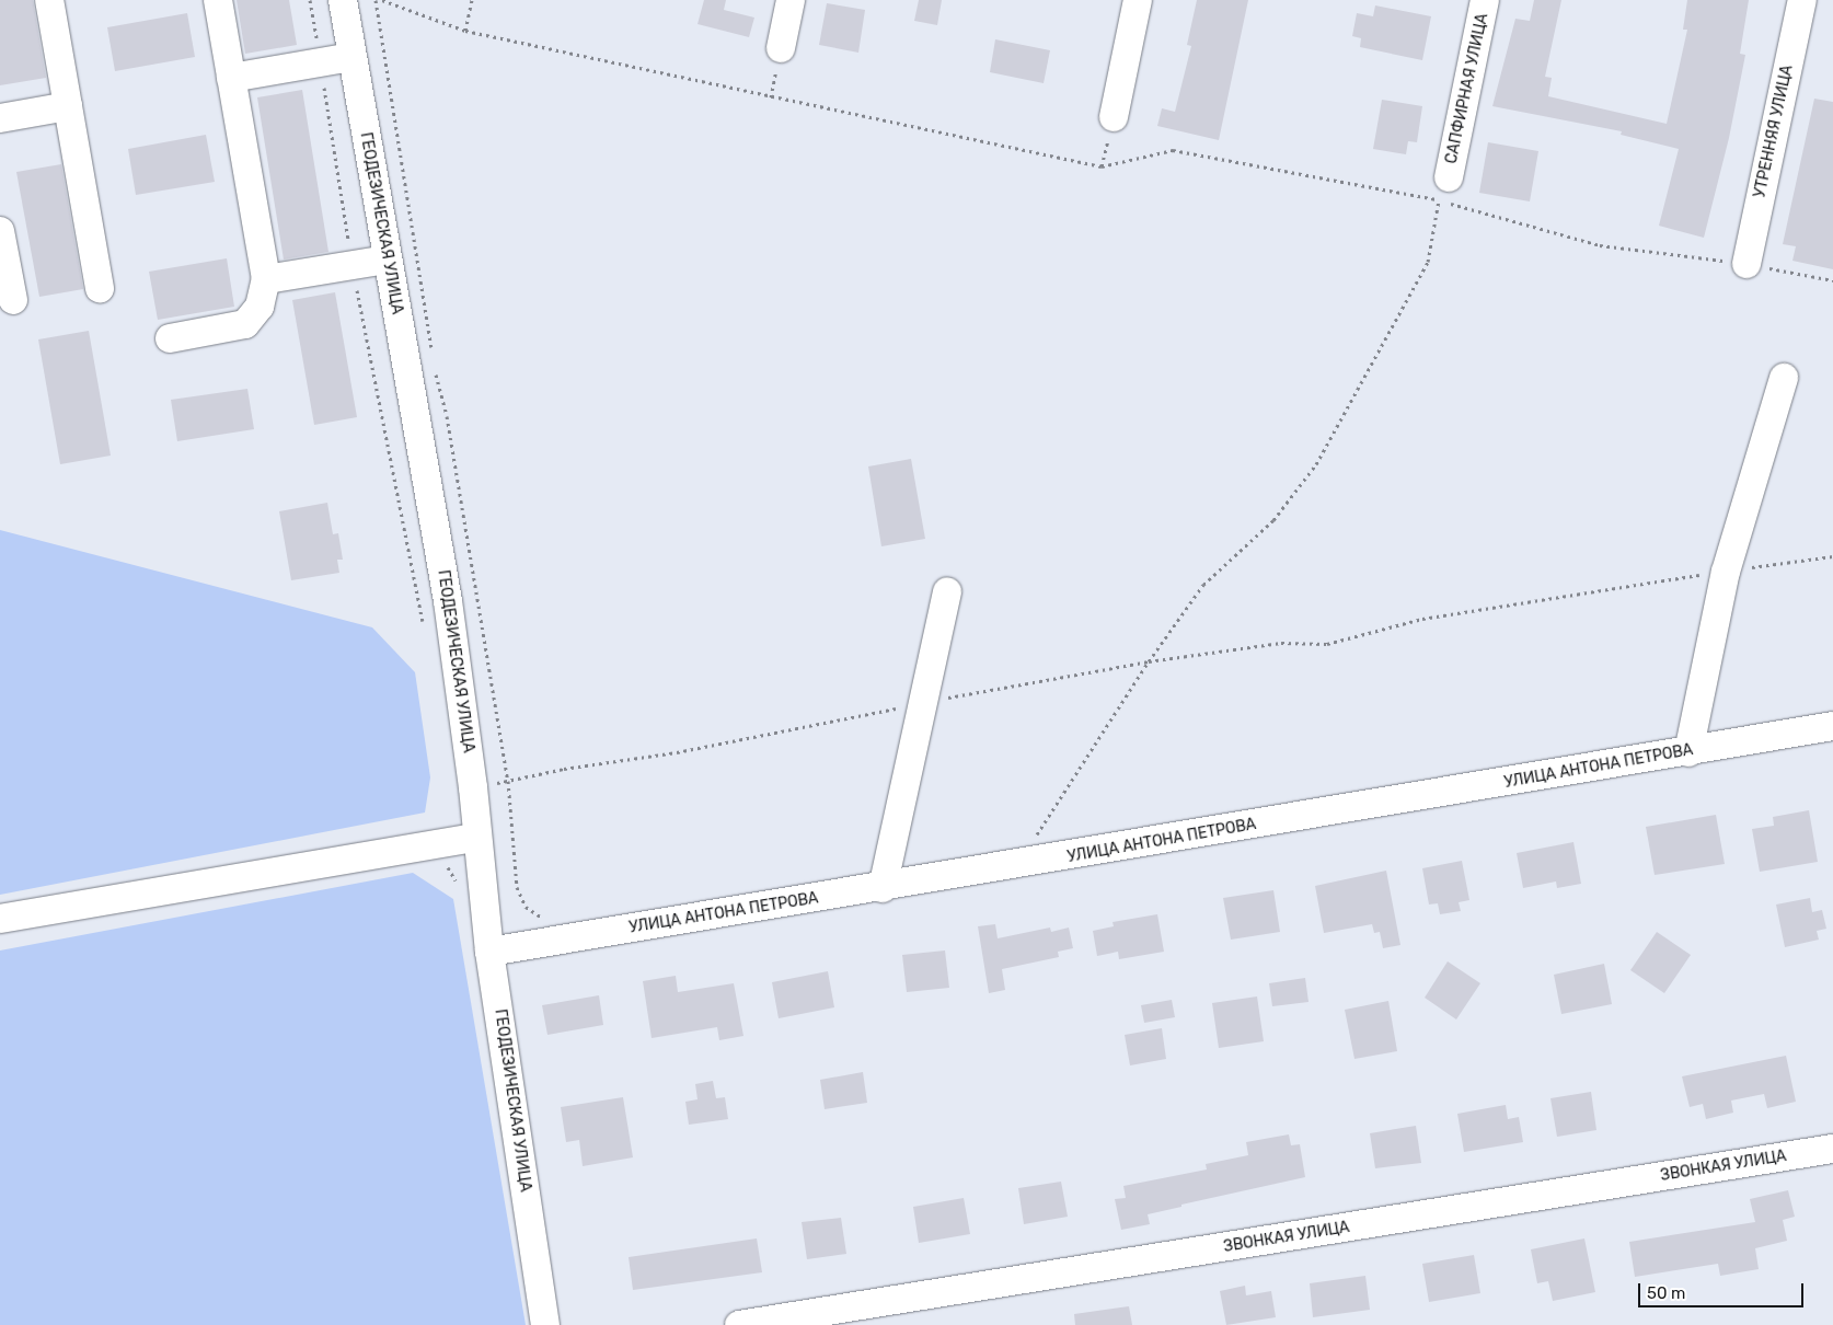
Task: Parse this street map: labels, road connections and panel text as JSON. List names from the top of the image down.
{
  "streets": {
    "street": [
      "САПФИРНАЯ УЛИЦА",
      "УТРЕННЯЯ УЛИЦА",
      "ГЕОДЕЗИЧЕСКАЯ УЛИЦА",
      "УЛИЦА АНТОНА ПЕТРОВА",
      "ЗВОНКАЯ УЛИЦА"
    ]
  },
  "crossings": [
    ["ГЕОДЕЗИЧЕСКАЯ УЛИЦА", "УЛИЦА АНТОНА ПЕТРОВА"]
  ],
  "scale_bar": "50 m"
}
